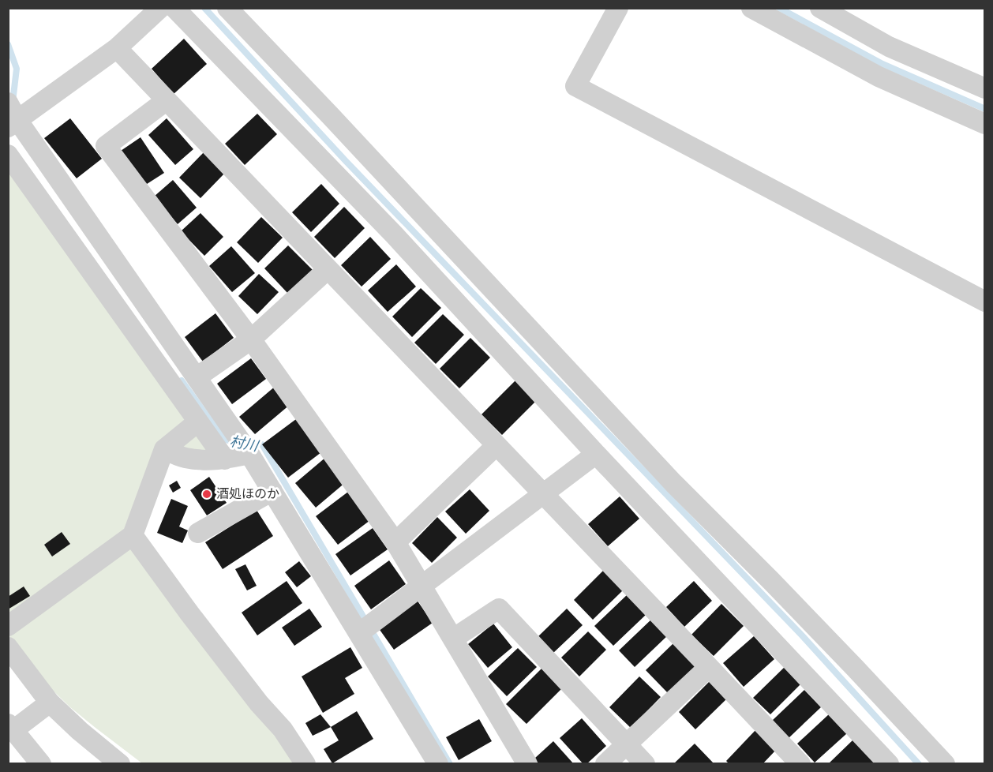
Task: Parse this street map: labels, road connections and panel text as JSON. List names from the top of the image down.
{
  "water": ["村川"],
  "places": ["酒処ほのか"]
}
